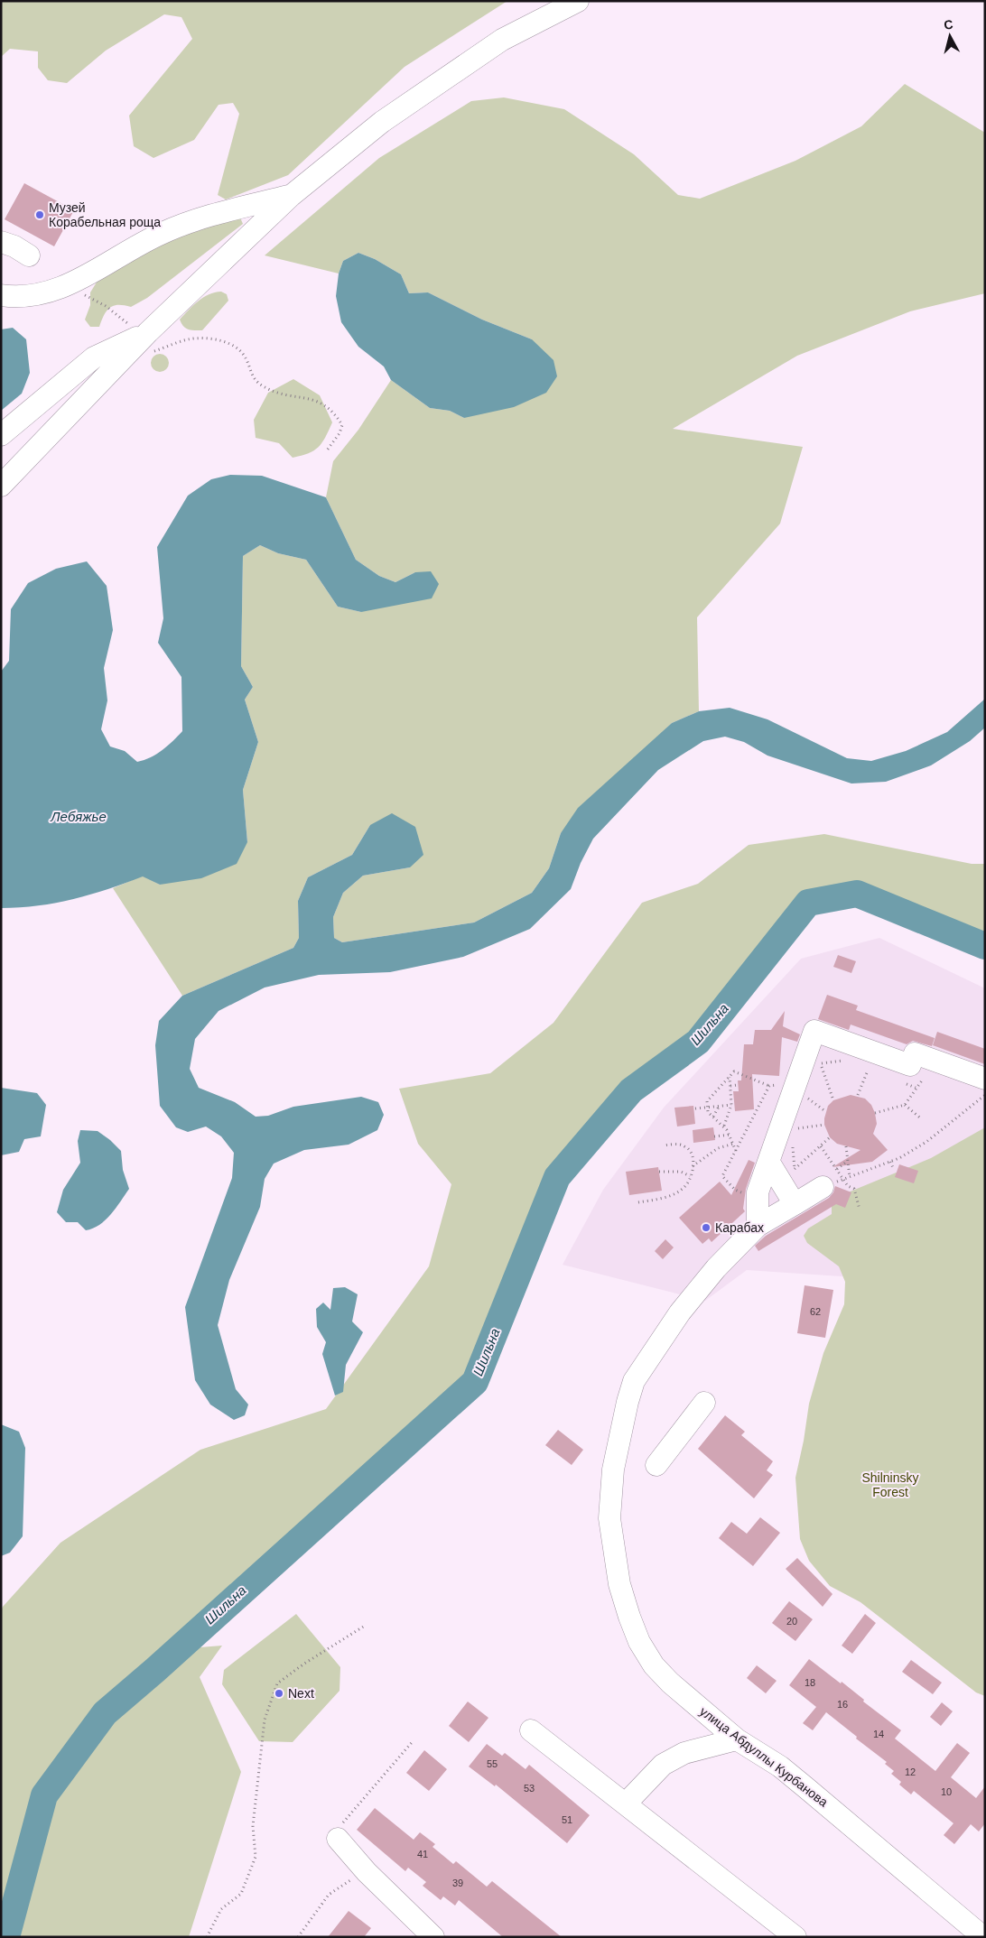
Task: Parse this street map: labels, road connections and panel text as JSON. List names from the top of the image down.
{
  "streets": {
    "street": ["улица Абдуллы Курбанова"]
  },
  "water": ["Лебяжье", "Шильна"],
  "parks": ["Shilninsky Forest"],
  "places": ["Музей Корабельная роща", "Карабах", "Next"],
  "house_numbers": [
    "62",
    "20",
    "18",
    "16",
    "14",
    "55",
    "12",
    "53",
    "10",
    "51",
    "41",
    "39"
  ],
  "north": "top"
}
